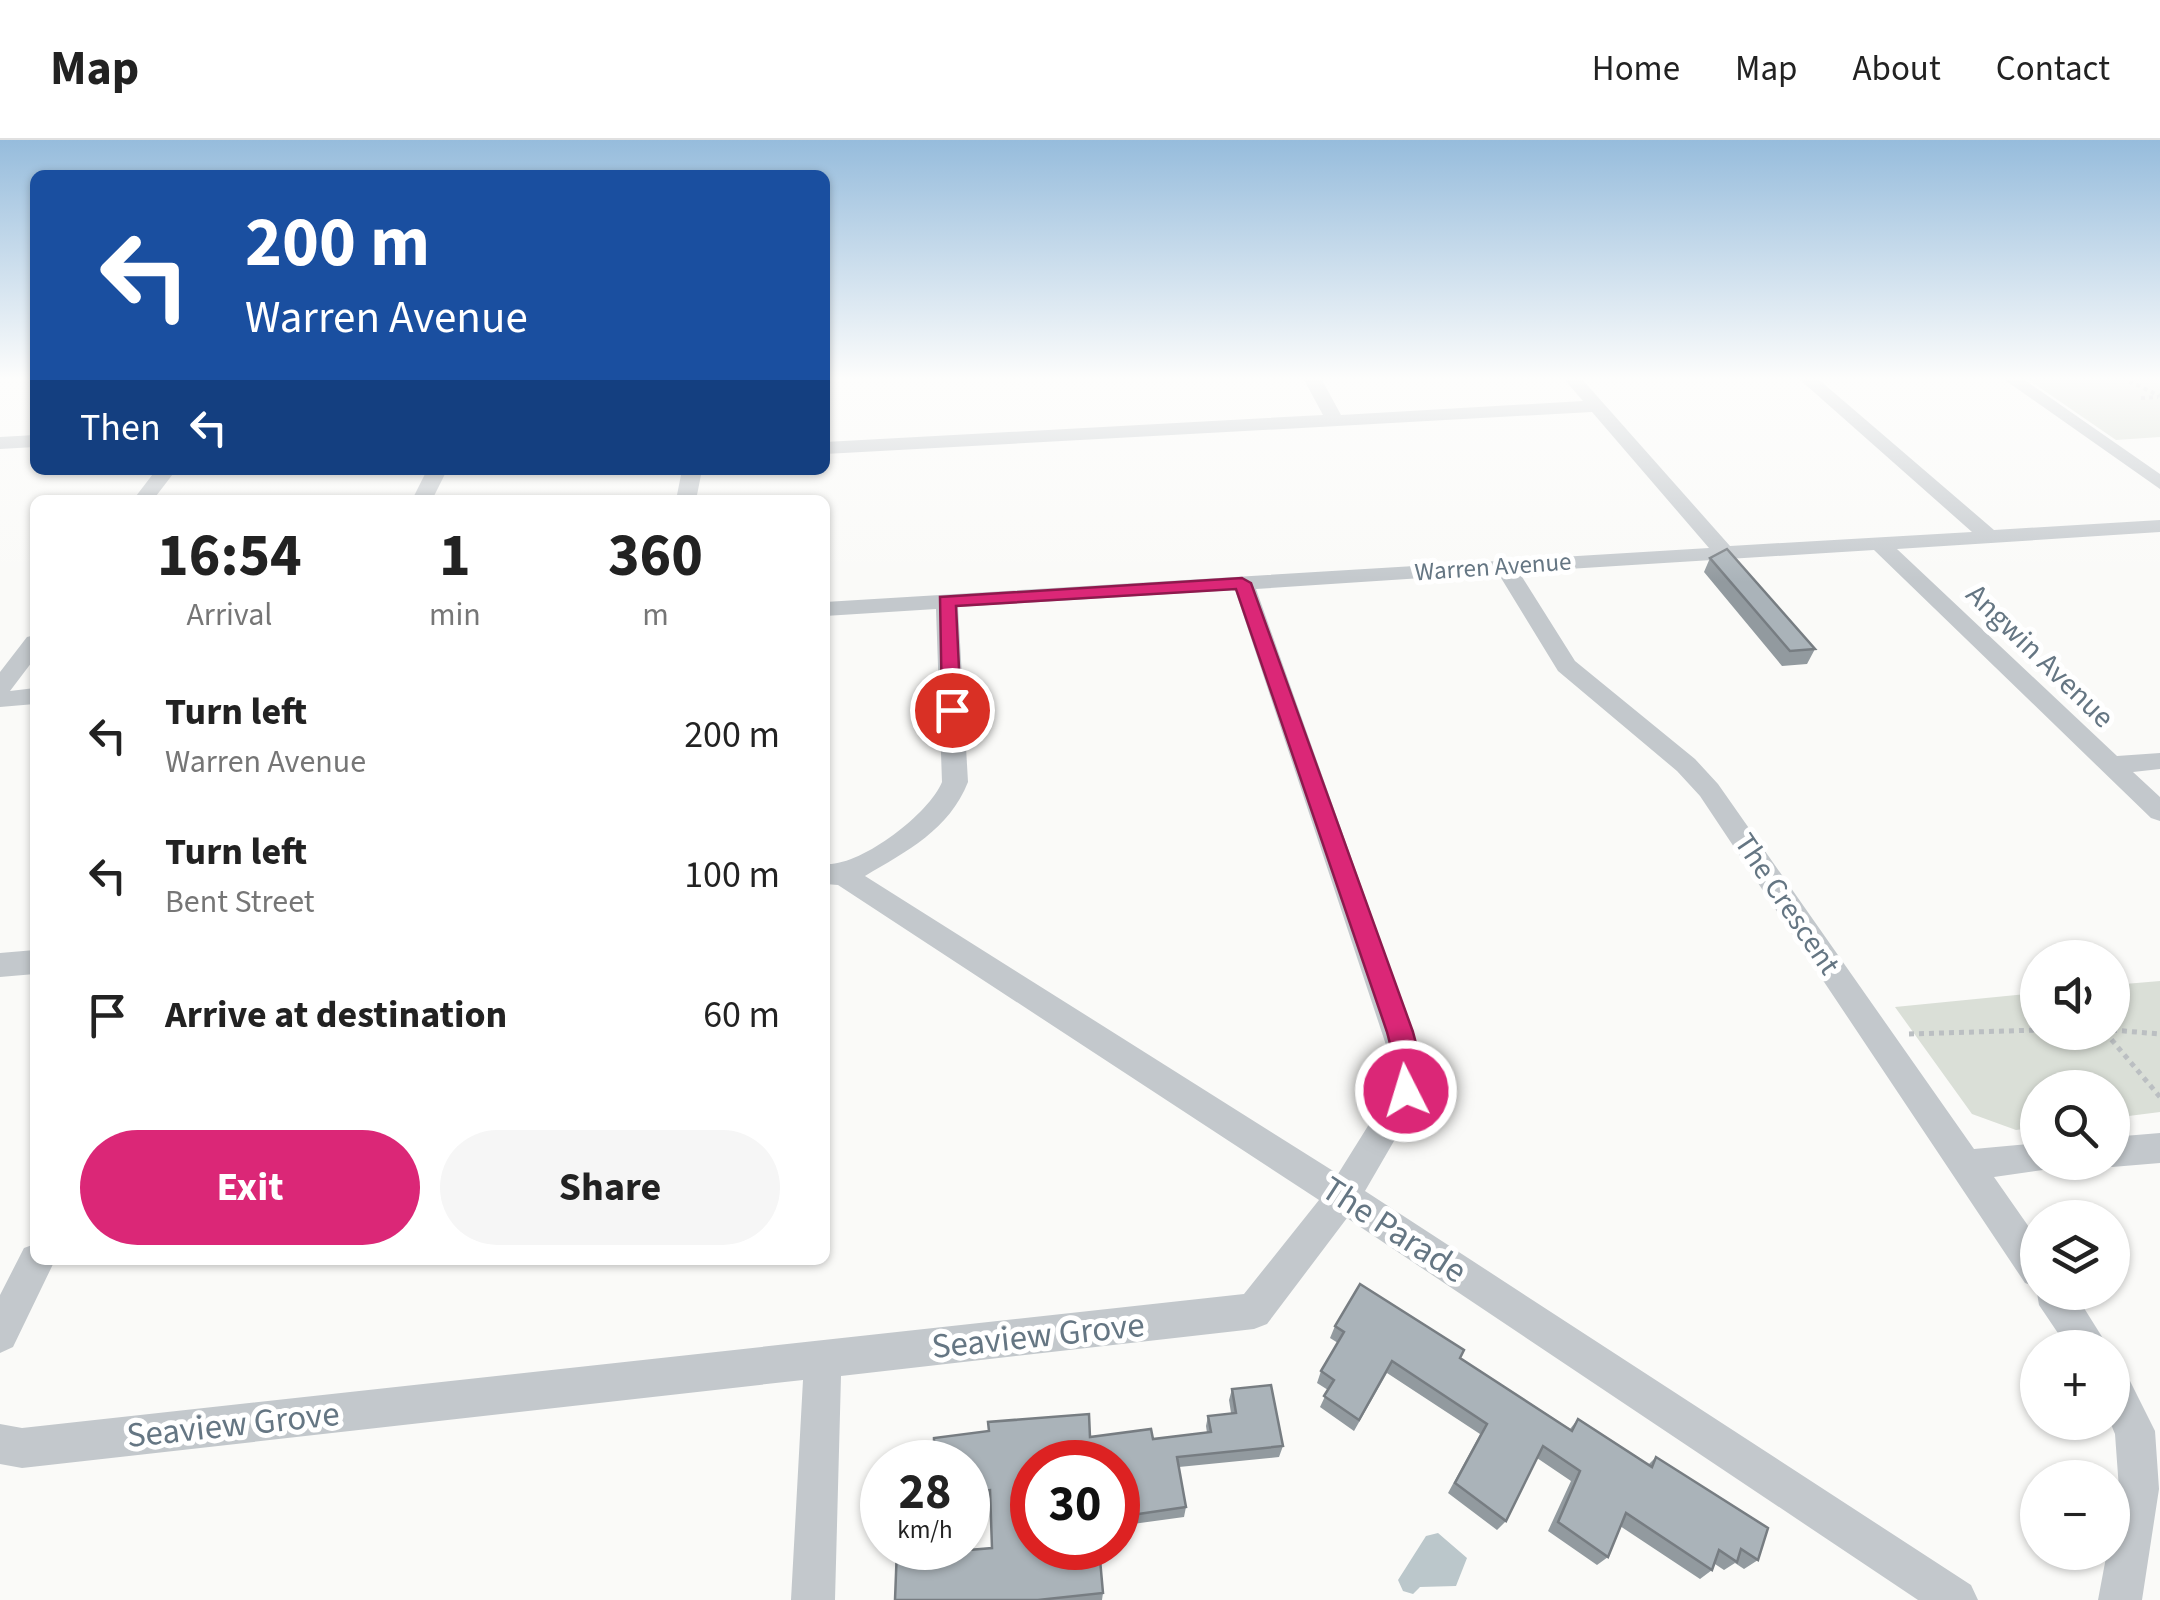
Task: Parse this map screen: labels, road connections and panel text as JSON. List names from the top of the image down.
{
  "streets": {
    "street": [
      "Warren Avenue",
      "Angwin Avenue",
      "The Crescent",
      "The Parade",
      "Seaview Grove"
    ]
  },
  "crossings": [
    ["Warren Avenue", "Angwin Avenue"],
    ["Warren Avenue", "The Crescent"],
    ["Warren Avenue", "Seaview Grove"],
    ["The Parade", "Seaview Grove"]
  ],
  "page": {
    "header": "Map",
    "nav": [
      "Home",
      "Map",
      "About",
      "Contact"
    ],
    "turn": ["200 m", "Warren Avenue"],
    "then": "Then",
    "eta": [
      "16:54",
      "Arrival",
      "1",
      "min",
      "360",
      "m"
    ],
    "list": [
      {
        "name": "Turn left",
        "note": "Warren Avenue",
        "value": "200 m"
      },
      {
        "name": "Turn left",
        "note": "Bent Street",
        "value": "100 m"
      },
      {
        "name": "Arrive at destination",
        "value": "60 m"
      }
    ],
    "map_buttons": ["+", "−"],
    "buttons": ["Exit", "Share"],
    "speed": "28 km/h",
    "limit": "30"
  }
}
